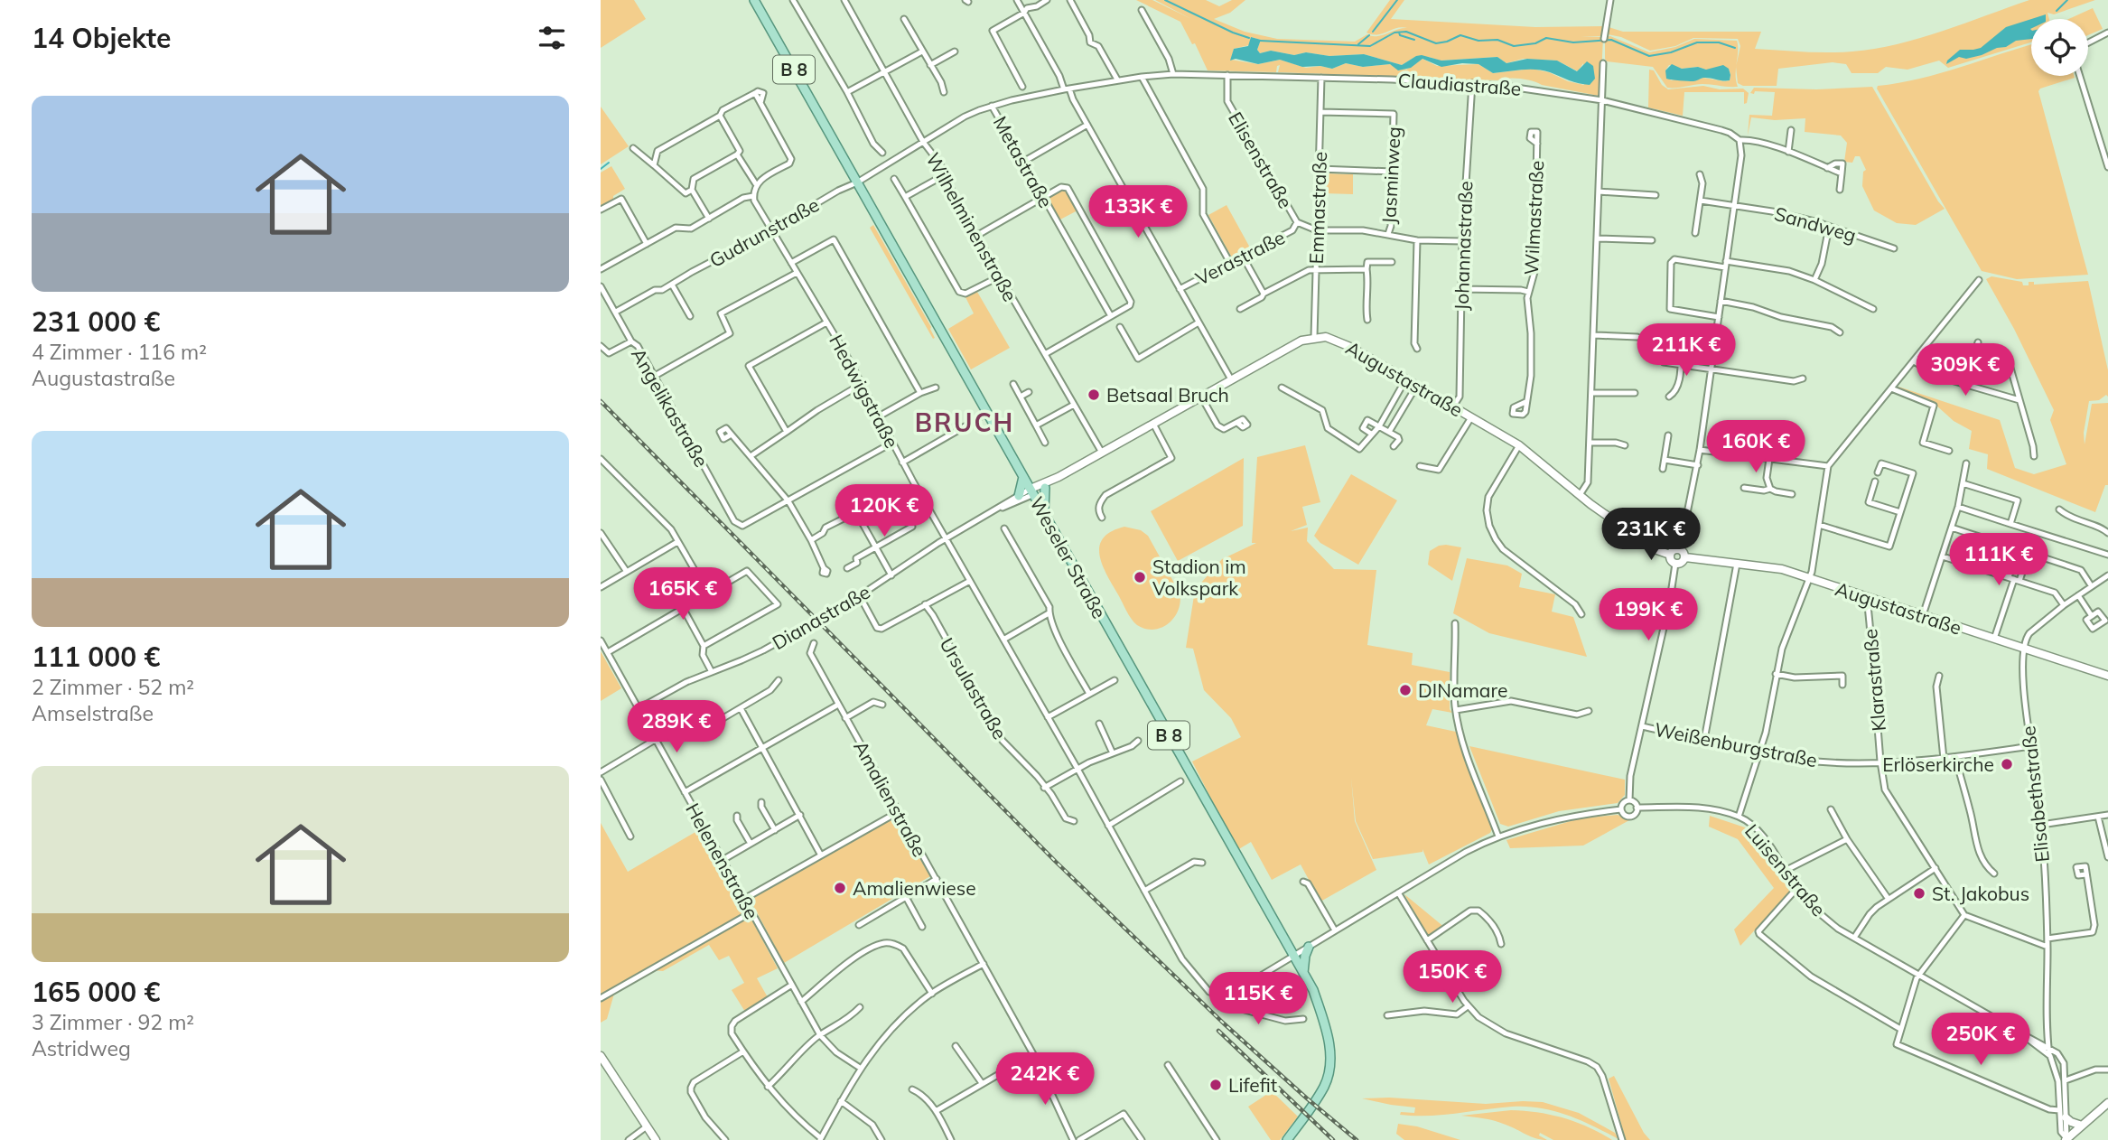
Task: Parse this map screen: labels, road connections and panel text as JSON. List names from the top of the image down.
{
  "streets": {
    "main road": ["B 8", "Augustastraße", "Weseler Straße"],
    "street": [
      "Claudiastraße",
      "Elisenstraße",
      "Metastraße",
      "Jasminweg",
      "Emmastraße",
      "Wilmastraße",
      "Sandweg",
      "Wilhelminenstraße",
      "Gudrunstraße",
      "Johannastraße",
      "Verastraße",
      "Hedwigstraße",
      "Angelikastraße",
      "Dianastraße",
      "Klarastraße",
      "Ursulastraße",
      "Weißenburgstraße",
      "Elisabethstraße",
      "Amalienstraße",
      "Helenenstraße",
      "Luisenstraße"
    ]
  },
  "crossings": [
    ["Claudiastraße", "Elisenstraße"],
    ["Claudiastraße", "Metastraße"],
    ["Claudiastraße", "Emmastraße"],
    ["Claudiastraße", "Wilhelminenstraße"],
    ["Claudiastraße", "Gudrunstraße"],
    ["Claudiastraße", "Johannastraße"],
    ["Claudiastraße", "Weseler Straße"],
    ["Elisenstraße", "Emmastraße"],
    ["Elisenstraße", "Verastraße"],
    ["Jasminweg", "Emmastraße"],
    ["Emmastraße", "Augustastraße"],
    ["Wilmastraße", "Johannastraße"],
    ["Gudrunstraße", "Hedwigstraße"],
    ["Gudrunstraße", "Angelikastraße"],
    ["Gudrunstraße", "Weseler Straße"],
    ["Johannastraße", "Augustastraße"],
    ["Augustastraße", "Klarastraße"],
    ["Augustastraße", "Elisabethstraße"],
    ["Hedwigstraße", "Dianastraße"],
    ["Weseler Straße", "Dianastraße"],
    ["Weseler Straße", "Luisenstraße"],
    ["Dianastraße", "Helenenstraße"],
    ["Klarastraße", "Weißenburgstraße"],
    ["Weißenburgstraße", "Elisabethstraße"],
    ["Elisabethstraße", "Luisenstraße"]
  ],
  "districts": ["BRUCH"],
  "places": [
    "Betsaal Bruch",
    "Stadion im Volkspark",
    "DINamare",
    "Erlöserkirche",
    "Amalienwiese",
    "St. Jakobus",
    "Lifefit"
  ],
  "page": {
    "heading": "14 Objekte",
    "list": [
      {
        "name": "231 000 €",
        "note": "4 Zimmer · 116 m² · Augustastraße"
      },
      {
        "name": "111 000 €",
        "note": "2 Zimmer · 52 m² · Amselstraße"
      },
      {
        "name": "165 000 €",
        "note": "3 Zimmer · 92 m² · Astridweg"
      }
    ],
    "price": [
      "133K €",
      "211K €",
      "309K €",
      "160K €",
      "120K €",
      "231K €",
      "111K €",
      "165K €",
      "199K €",
      "289K €",
      "150K €",
      "115K €",
      "250K €",
      "242K €"
    ]
  }
}
